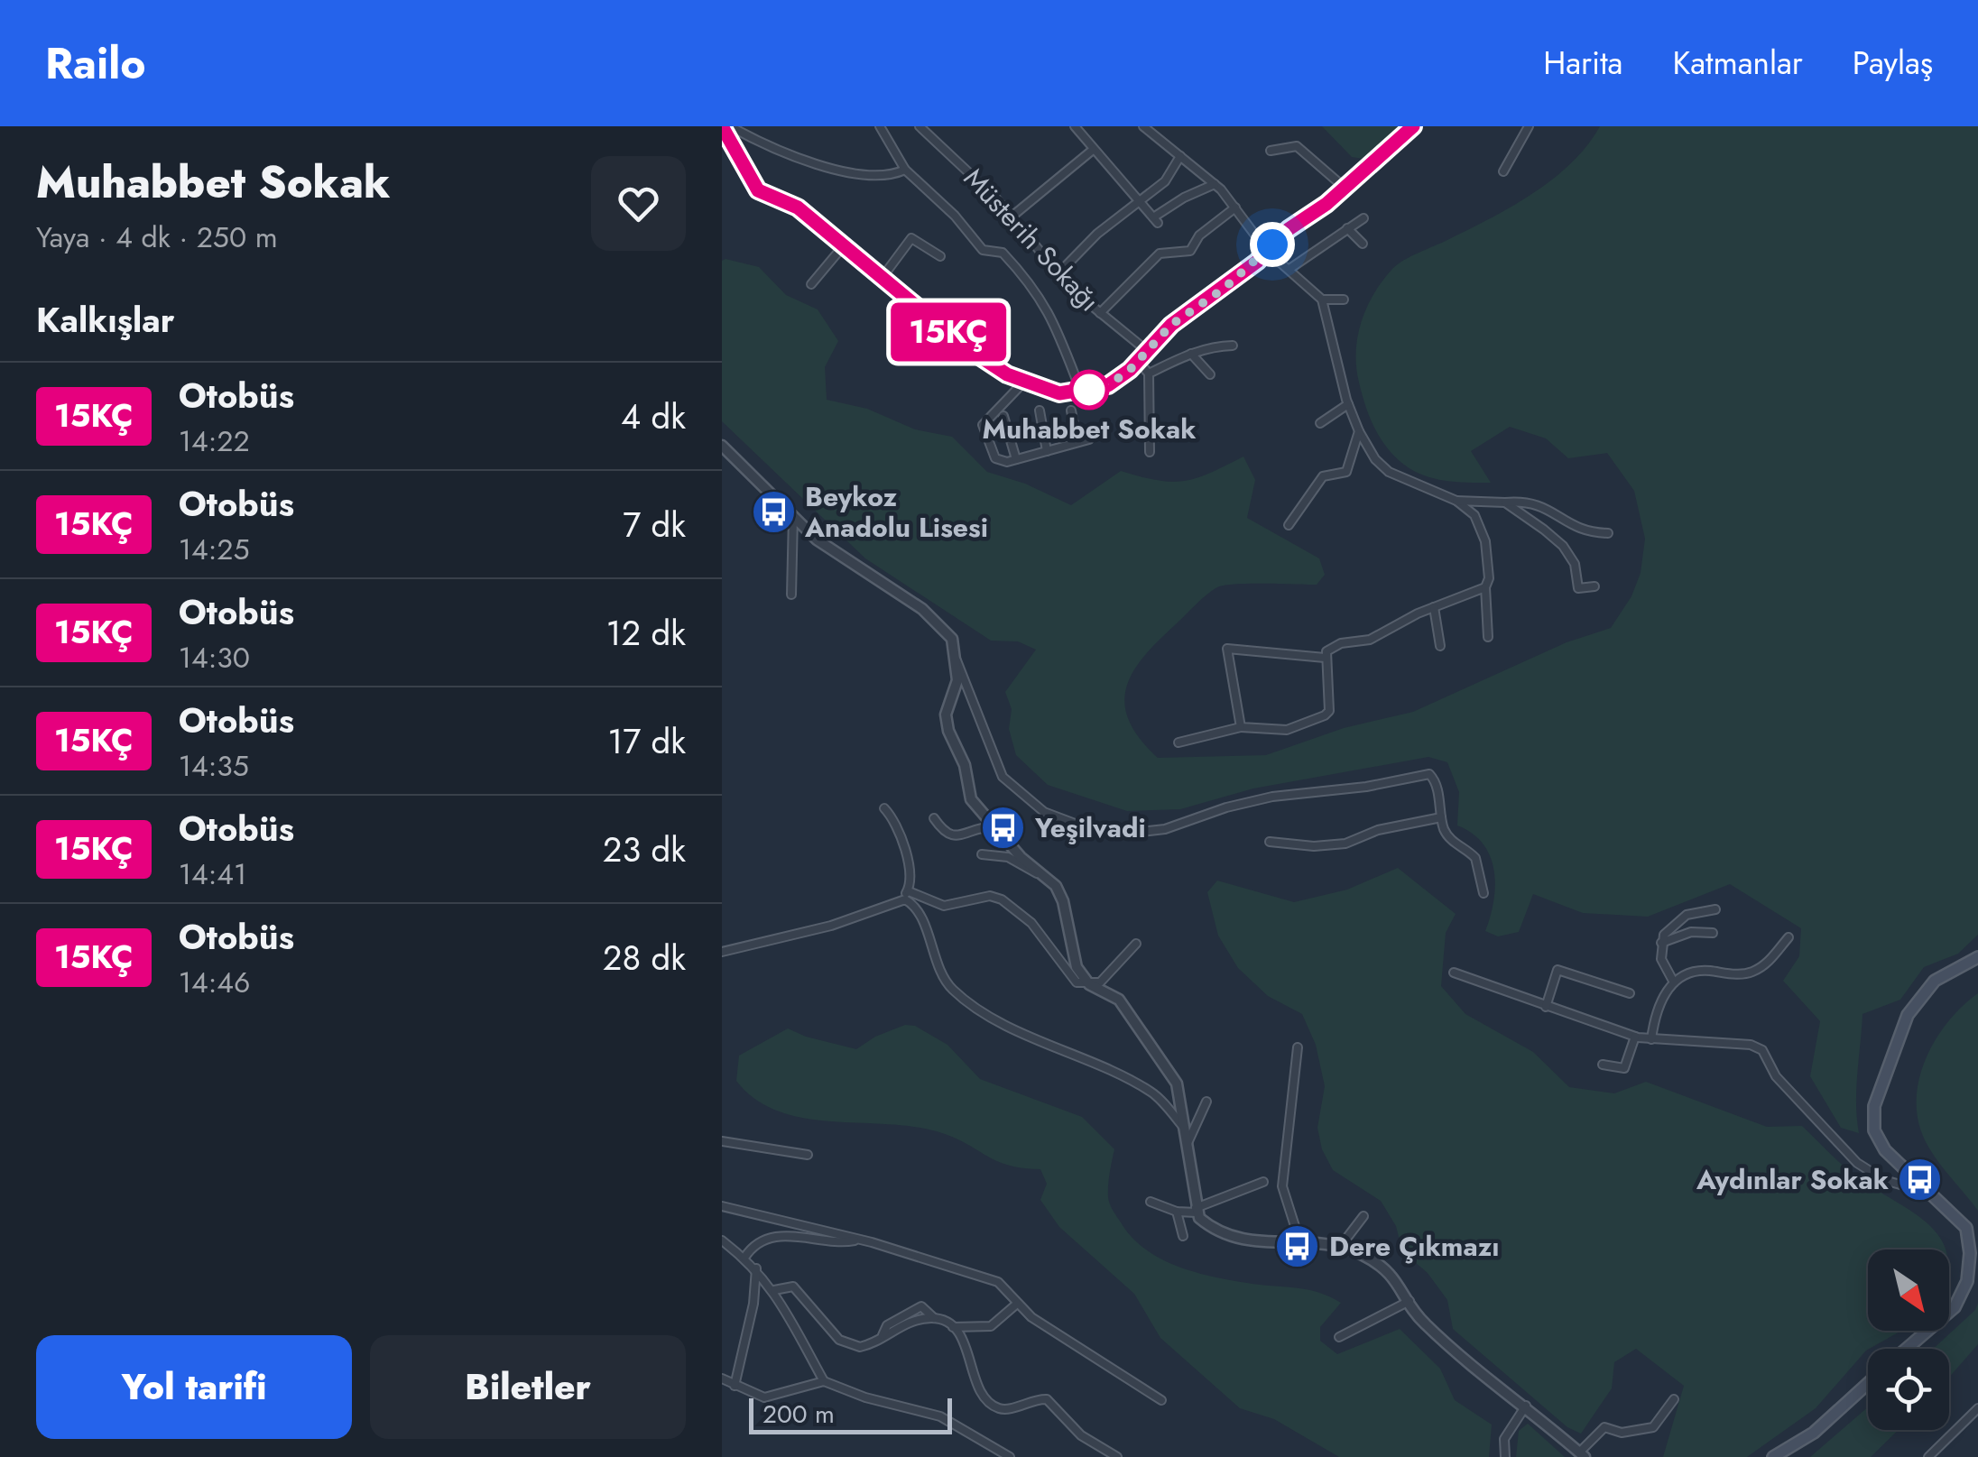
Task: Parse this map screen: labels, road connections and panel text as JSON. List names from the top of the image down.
{
  "streets": {
    "street": ["Müsterih Sokağı"]
  },
  "places": {
    "other": ["Muhabbet Sokak"],
    "bus stop": [
      "Beykoz Anadolu Lisesi",
      "Yeşilvadi",
      "Aydınlar Sokak",
      "Dere Çıkmazı"
    ]
  },
  "lines": ["bus line 15KÇ"],
  "scale_bar": "200 m",
  "north": "bottom right",
  "page": {
    "header": "Railo",
    "nav": ["Harita", "Katmanlar", "Paylaş"],
    "heading": [
      ["Muhabbet Sokak", "Yaya · 4 dk · 250 m"],
      "Kalkışlar"
    ],
    "on_map": "15KÇ",
    "list": [
      {
        "mark": "15KÇ",
        "name": "Otobüs",
        "note": "14:22",
        "value": "4 dk"
      },
      {
        "mark": "15KÇ",
        "name": "Otobüs",
        "note": "14:25",
        "value": "7 dk"
      },
      {
        "mark": "15KÇ",
        "name": "Otobüs",
        "note": "14:30",
        "value": "12 dk"
      },
      {
        "mark": "15KÇ",
        "name": "Otobüs",
        "note": "14:35",
        "value": "17 dk"
      },
      {
        "mark": "15KÇ",
        "name": "Otobüs",
        "note": "14:41",
        "value": "23 dk"
      },
      {
        "mark": "15KÇ",
        "name": "Otobüs",
        "note": "14:46",
        "value": "28 dk"
      }
    ],
    "buttons": ["Yol tarifi", "Biletler"],
    "scale": "200 m"
  }
}
